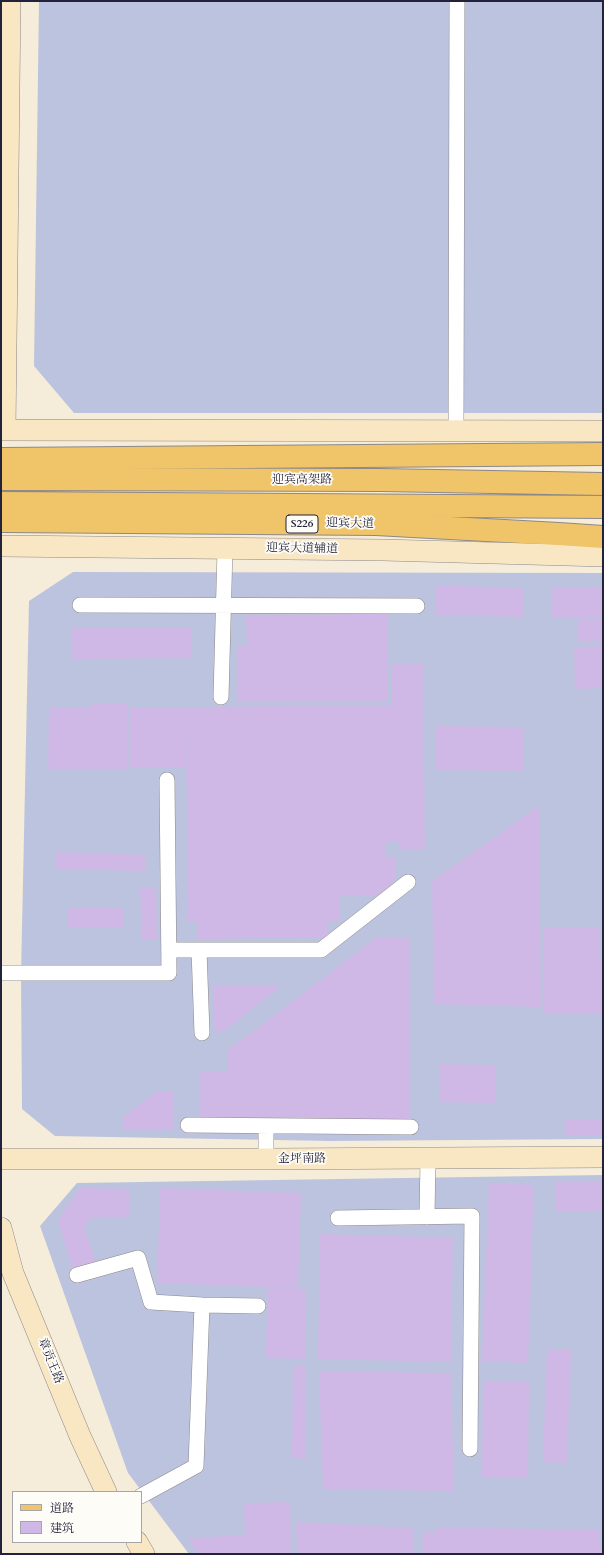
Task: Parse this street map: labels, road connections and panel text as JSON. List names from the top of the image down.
{
  "streets": {
    "main road": ["迎宾高架路", "S226", "迎宾大道"],
    "street": ["迎宾大道辅道", "金坪南路", "章贡王路"]
  },
  "legend": ["道路", "建筑"]
}
